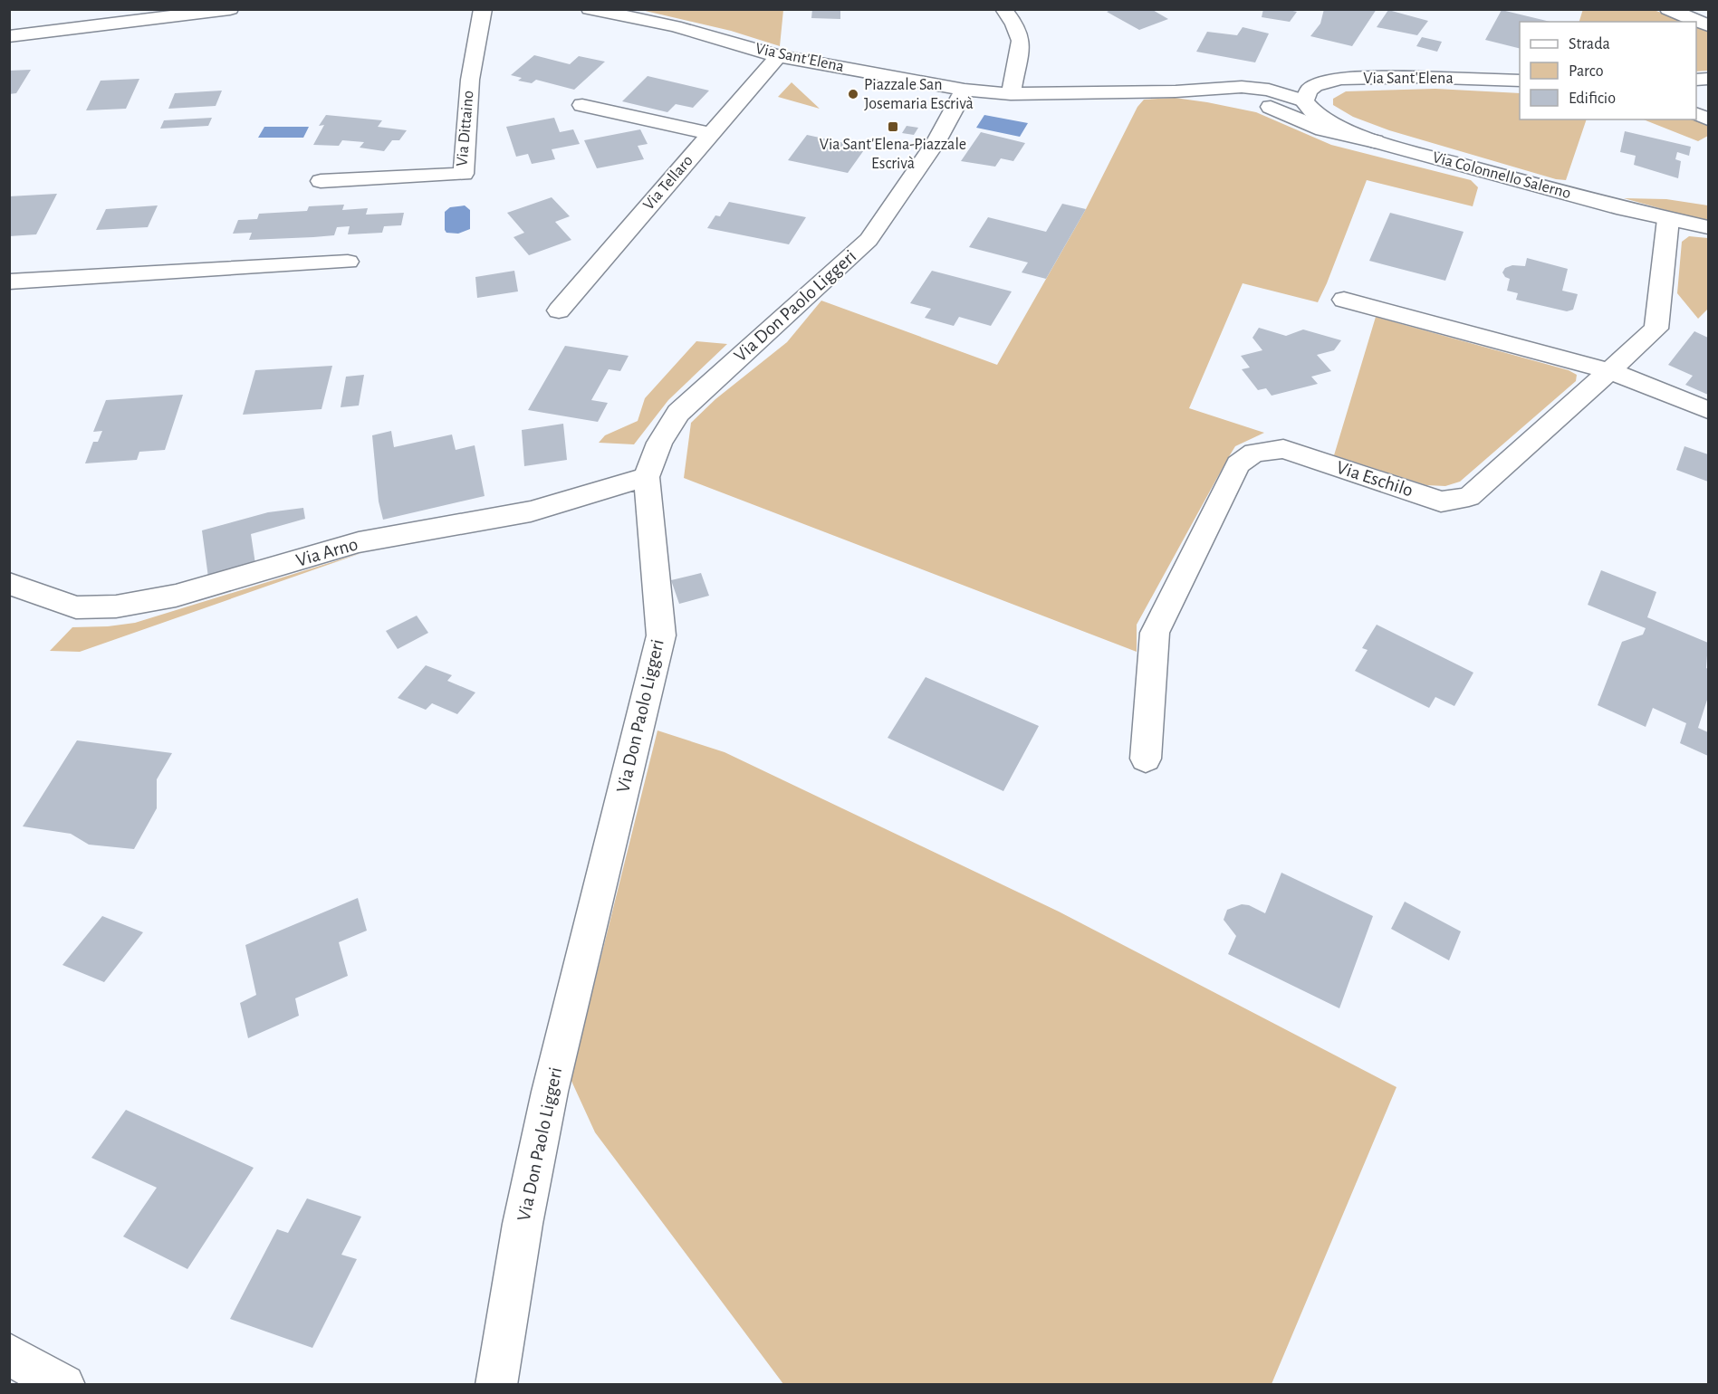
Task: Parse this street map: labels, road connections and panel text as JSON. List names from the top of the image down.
{
  "streets": {
    "street": [
      "Via Sant'Elena",
      "Via Dittaino",
      "Via Colonnello Salerno",
      "Via Tellaro",
      "Via Don Paolo Liggeri",
      "Via Eschilo",
      "Via Arno"
    ]
  },
  "crossings": [
    ["Via Sant'Elena", "Via Colonnello Salerno"],
    ["Via Sant'Elena", "Via Tellaro"],
    ["Via Sant'Elena", "Via Don Paolo Liggeri"],
    ["Via Colonnello Salerno", "Via Eschilo"],
    ["Via Don Paolo Liggeri", "Via Arno"]
  ],
  "places": {
    "other": ["Piazzale San Josemaria Escrivà"],
    "transit": ["Via Sant'Elena-Piazzale Escrivà"]
  },
  "legend": ["Strada", "Parco", "Edificio"]
}
